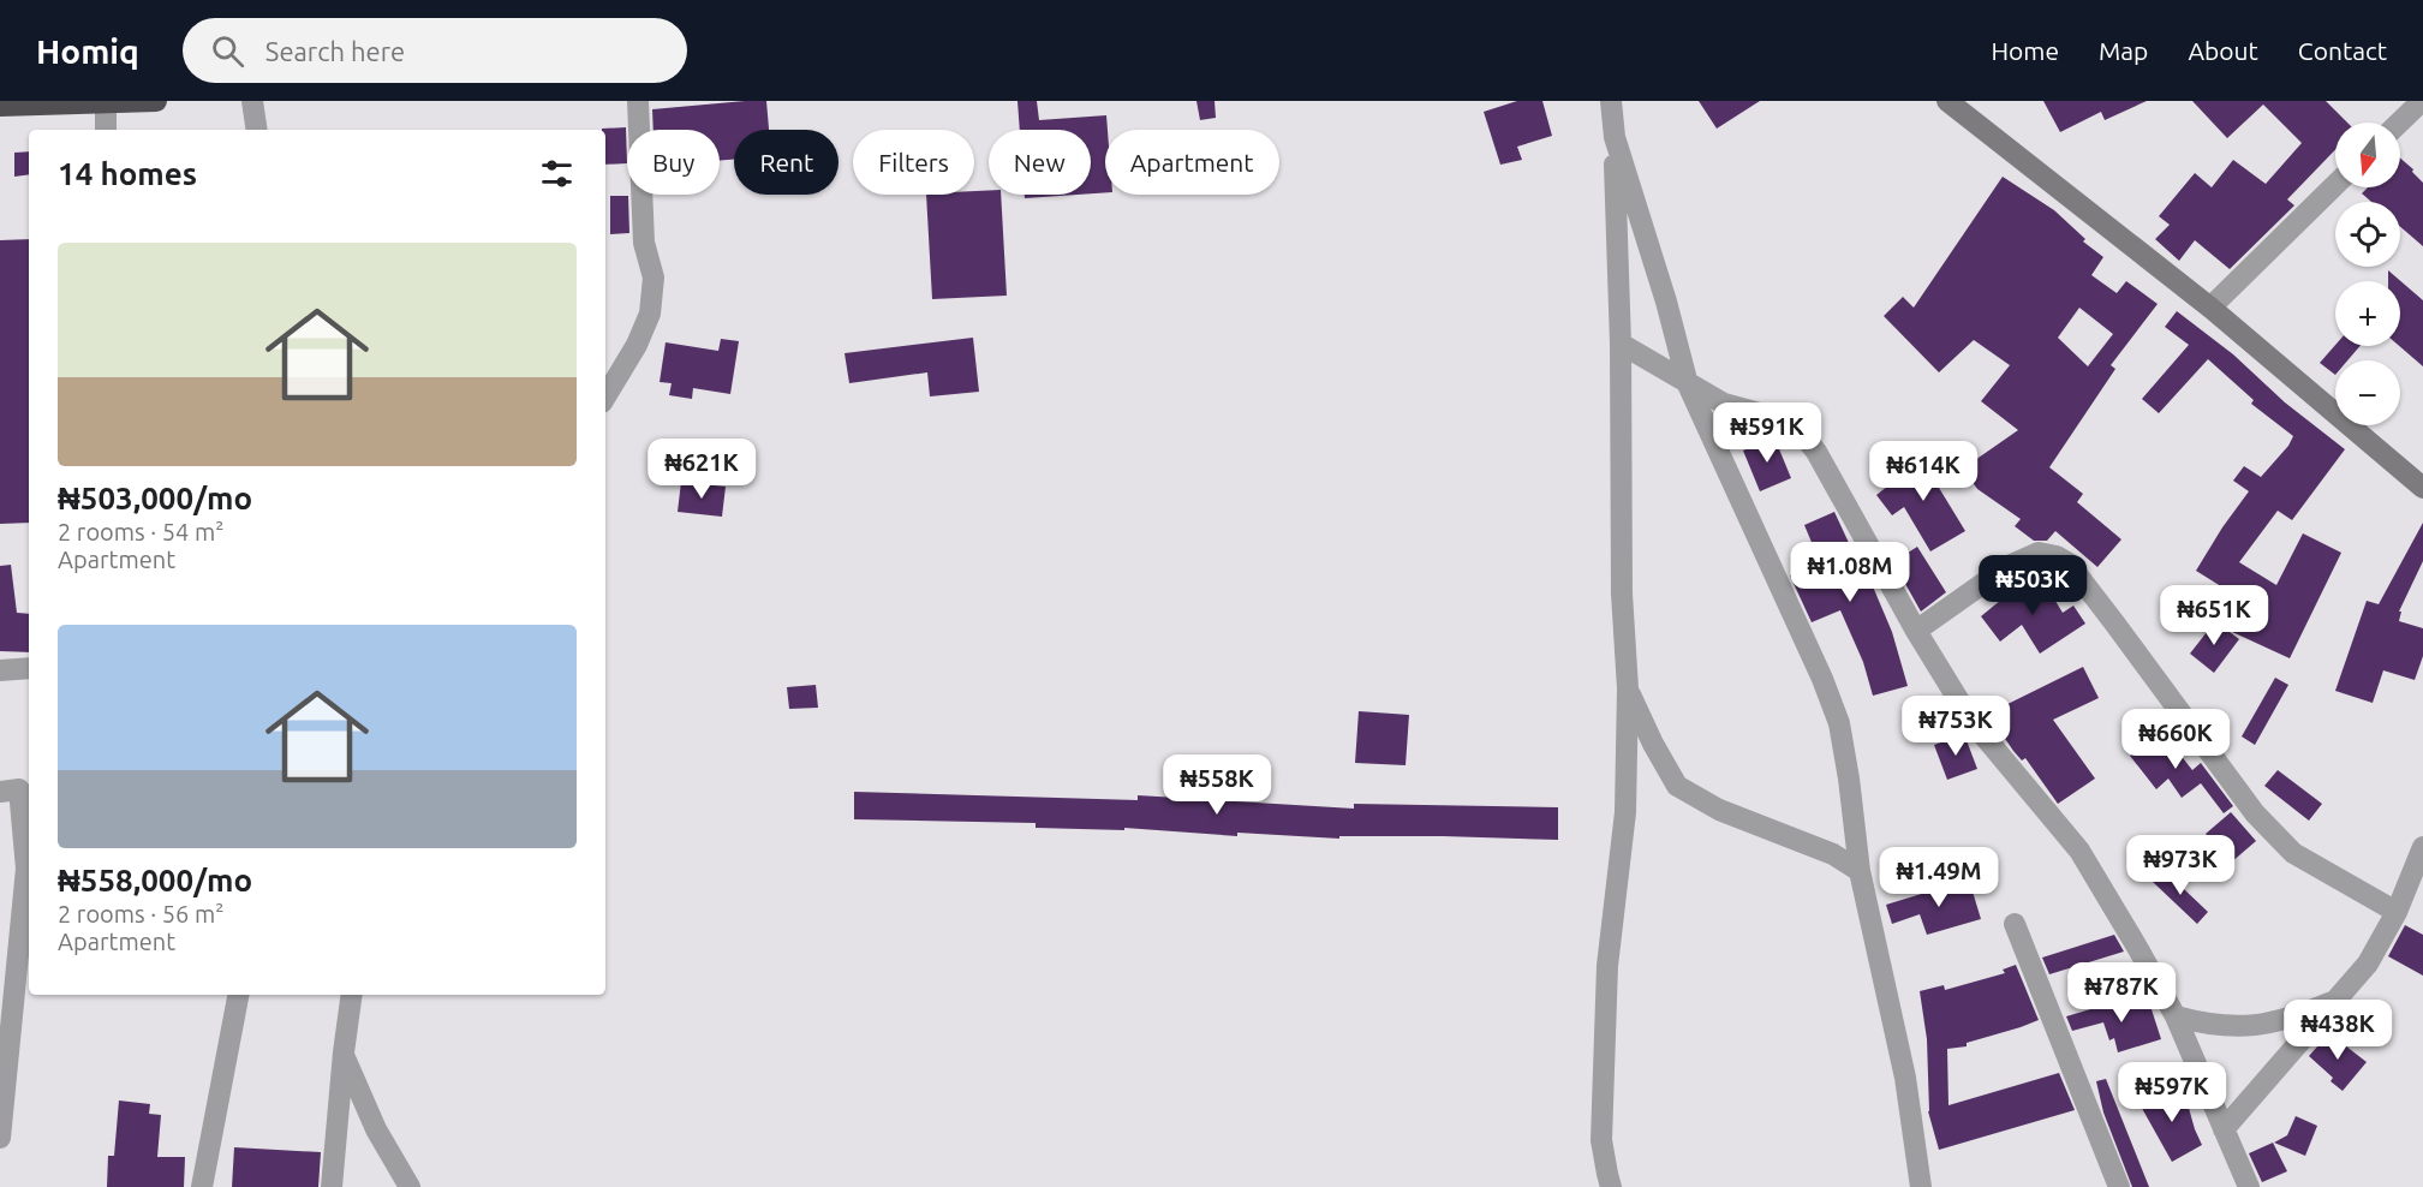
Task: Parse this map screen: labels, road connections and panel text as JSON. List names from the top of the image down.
{
  "north": "bottom",
  "page": {
    "header": "Homiq",
    "search": "Search here",
    "nav": [
      "Home",
      "Map",
      "About",
      "Contact"
    ],
    "map_buttons": ["+", "−"],
    "chip": [
      "Buy",
      "Rent",
      "Filters",
      "New",
      "Apartment"
    ],
    "heading": "14 homes",
    "list": [
      {
        "name": "₦503,000/mo",
        "note": "2 rooms · 54 m² · Apartment"
      },
      {
        "name": "₦558,000/mo",
        "note": "2 rooms · 56 m² · Apartment"
      }
    ],
    "price": [
      "₦591K",
      "₦621K",
      "₦614K",
      "₦1.08M",
      "₦503K",
      "₦651K",
      "₦753K",
      "₦660K",
      "₦558K",
      "₦973K",
      "₦1.49M",
      "₦787K",
      "₦438K",
      "₦597K"
    ]
  }
}
